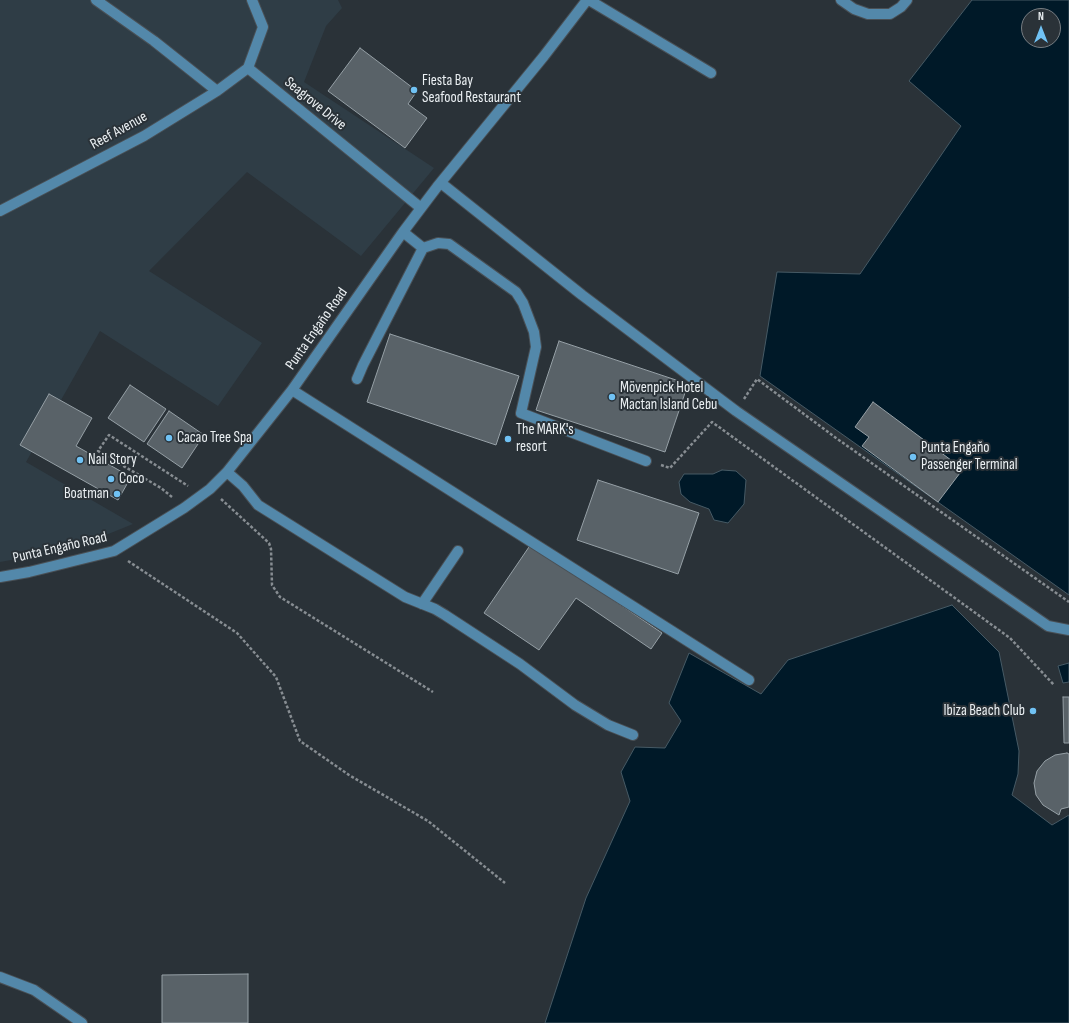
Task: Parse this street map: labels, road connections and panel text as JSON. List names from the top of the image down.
{
  "streets": {
    "street": ["Seagrove Drive", "Reef Avenue", "Punta Engaño Road"]
  },
  "crossings": [
    ["Seagrove Drive", "Reef Avenue"],
    ["Seagrove Drive", "Punta Engaño Road"]
  ],
  "places": [
    "Fiesta Bay Seafood Restaurant",
    "Mövenpick Hotel Mactan Island Cebu",
    "Cacao Tree Spa",
    "The MARK's resort",
    "Punta Engaňo Passenger Terminal",
    "Nail Story",
    "Coco",
    "Boatman",
    "Ibiza Beach Club"
  ],
  "north": "top"
}
